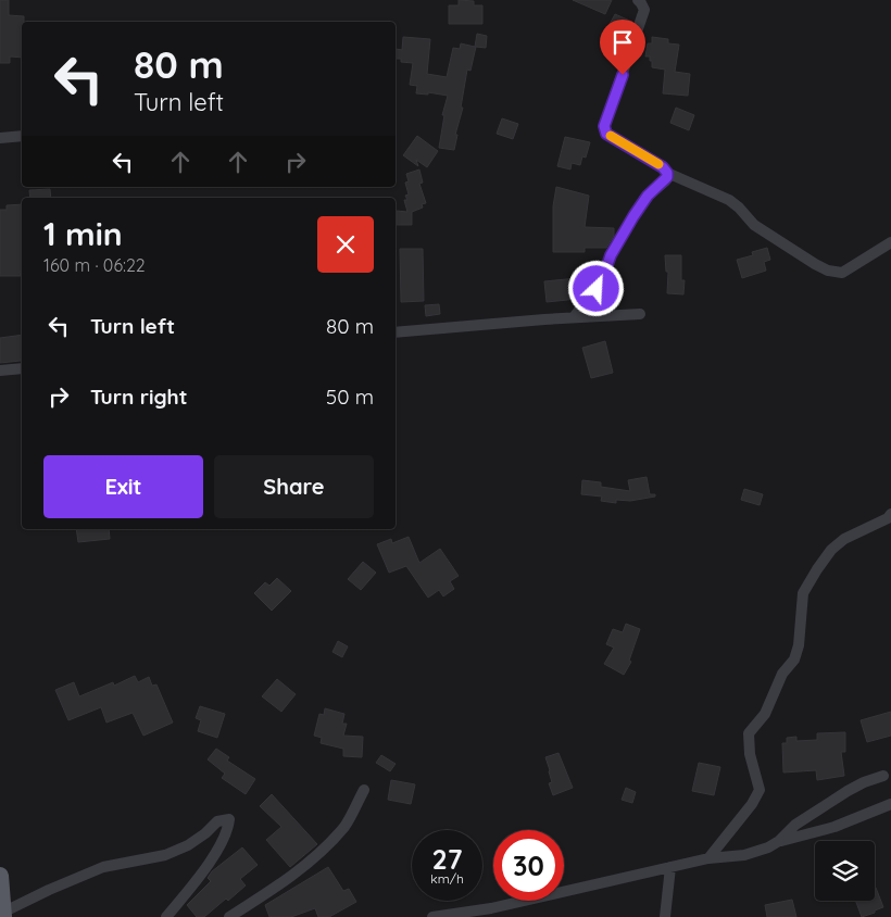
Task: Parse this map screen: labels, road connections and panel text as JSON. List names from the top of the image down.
{
  "page": {
    "turn": ["80 m", "Turn left"],
    "heading": ["1 min", "160 m · 06:22"],
    "list": [
      {
        "name": "Turn left",
        "value": "80 m"
      },
      {
        "name": "Turn right",
        "value": "50 m"
      }
    ],
    "buttons": ["Exit", "Share"],
    "speed": "27 km/h",
    "limit": "30"
  }
}
